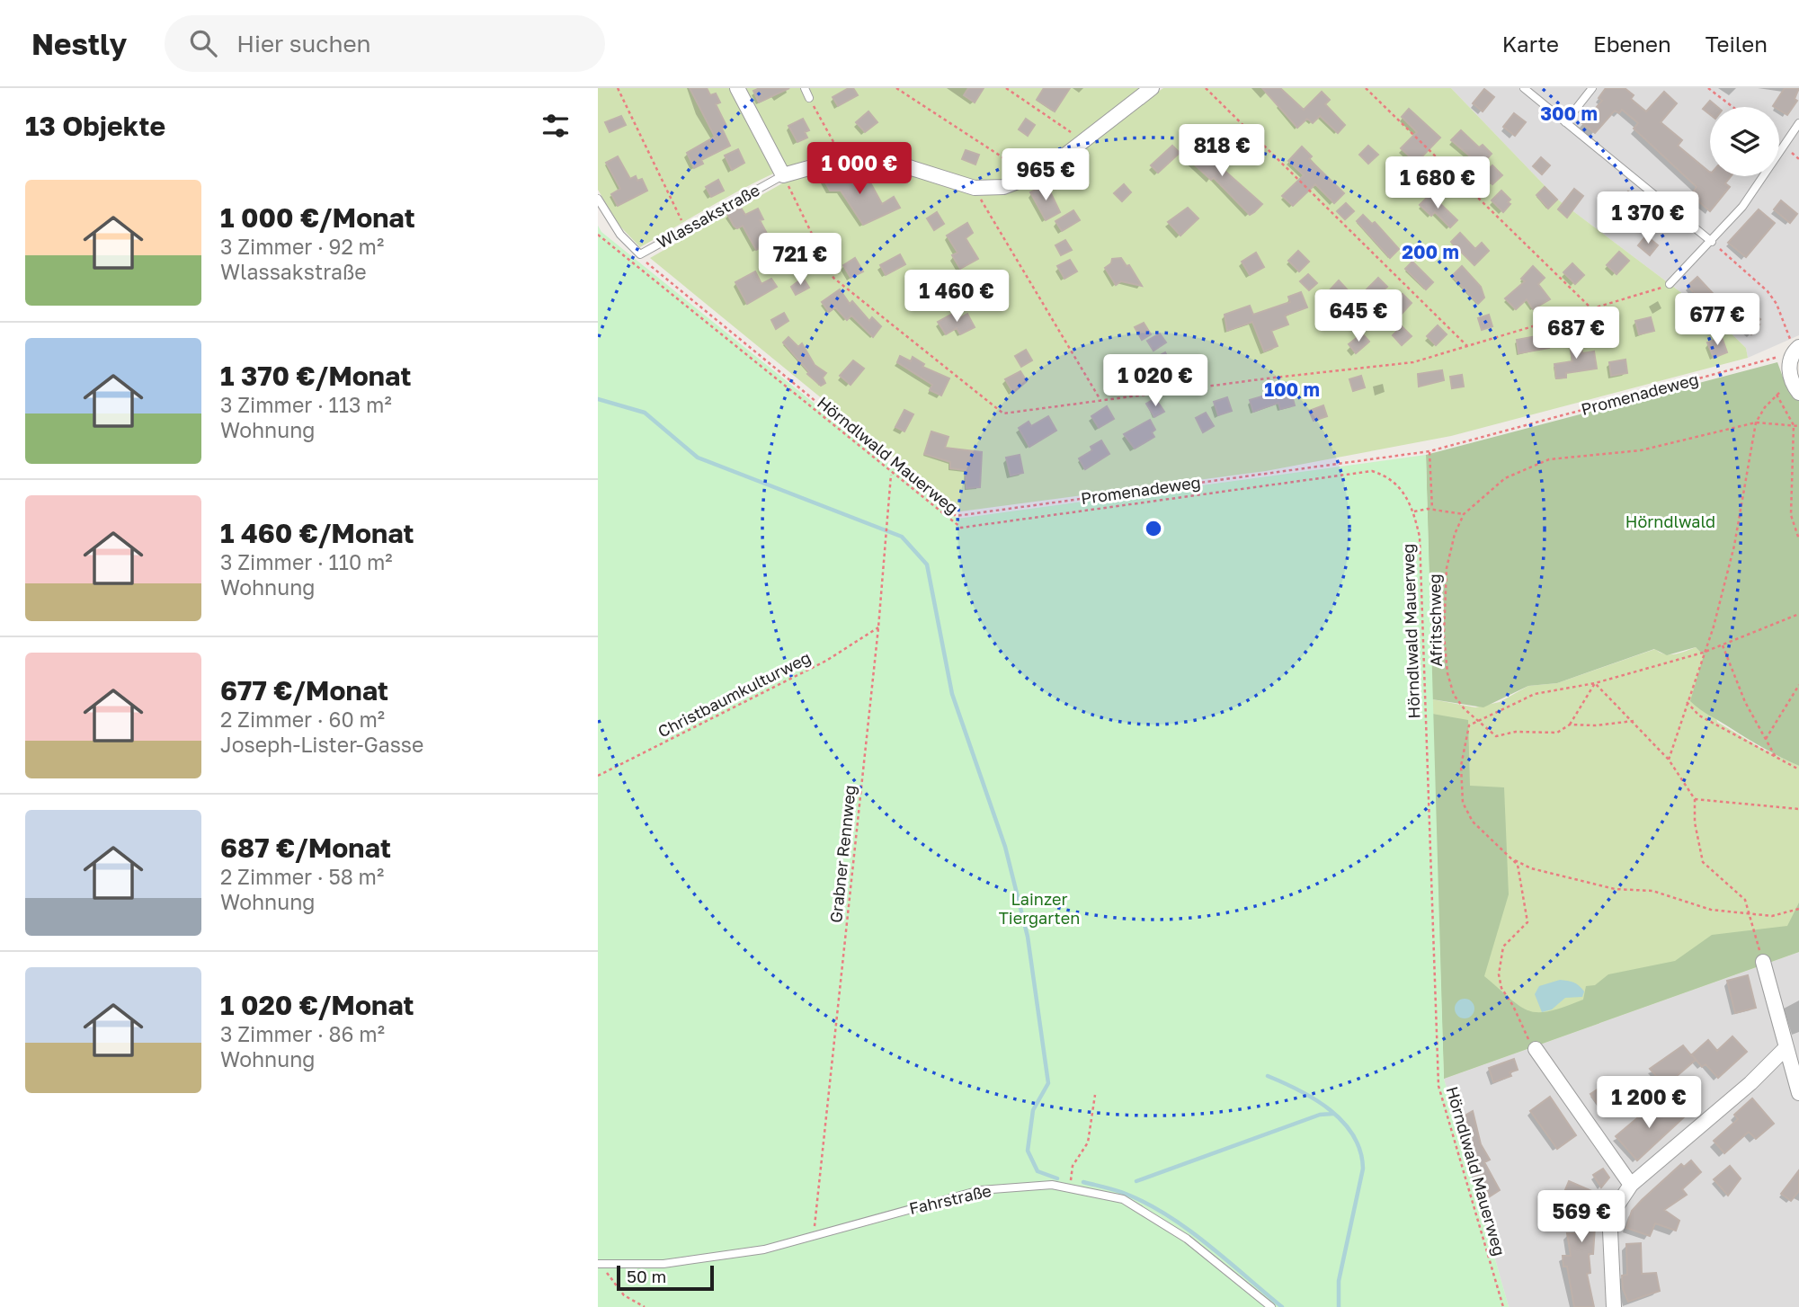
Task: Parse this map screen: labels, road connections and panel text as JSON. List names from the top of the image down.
{
  "streets": {
    "street": ["Wlassakstraße"],
    "lane": ["Fahrstraße"],
    "path": [
      "Promenadeweg",
      "Hörndlwald Mauerweg",
      "Afritschweg",
      "Christbaumkulturweg",
      "Grabner Rennweg"
    ]
  },
  "crossings": [
    ["Wlassakstraße", "Promenadeweg"],
    ["Hörndlwald Mauerweg", "Grabner Rennweg"],
    ["Christbaumkulturweg", "Grabner Rennweg"],
    ["Grabner Rennweg", "Fahrstraße"]
  ],
  "parks": ["Hörndlwald", "Lainzer Tiergarten"],
  "scale_bar": "50 m",
  "page": {
    "header": "Nestly",
    "search": "Hier suchen",
    "nav": ["Karte", "Ebenen", "Teilen"],
    "heading": "13 Objekte",
    "price": [
      "818 €",
      "1 000 €",
      "965 €",
      "1 680 €",
      "1 370 €",
      "721 €",
      "1 460 €",
      "645 €",
      "677 €",
      "687 €",
      "1 020 €",
      "1 200 €",
      "569 €"
    ],
    "list": [
      {
        "name": "1 000 €/Monat",
        "note": "3 Zimmer · 92 m² · Wlassakstraße"
      },
      {
        "name": "1 370 €/Monat",
        "note": "3 Zimmer · 113 m² · Wohnung"
      },
      {
        "name": "1 460 €/Monat",
        "note": "3 Zimmer · 110 m² · Wohnung"
      },
      {
        "name": "677 €/Monat",
        "note": "2 Zimmer · 60 m² · Joseph-Lister-Gasse"
      },
      {
        "name": "687 €/Monat",
        "note": "2 Zimmer · 58 m² · Wohnung"
      },
      {
        "name": "1 020 €/Monat",
        "note": "3 Zimmer · 86 m² · Wohnung"
      }
    ],
    "scale": "50 m"
  },
  "rings": ["300 m", "200 m", "100 m"]
}
